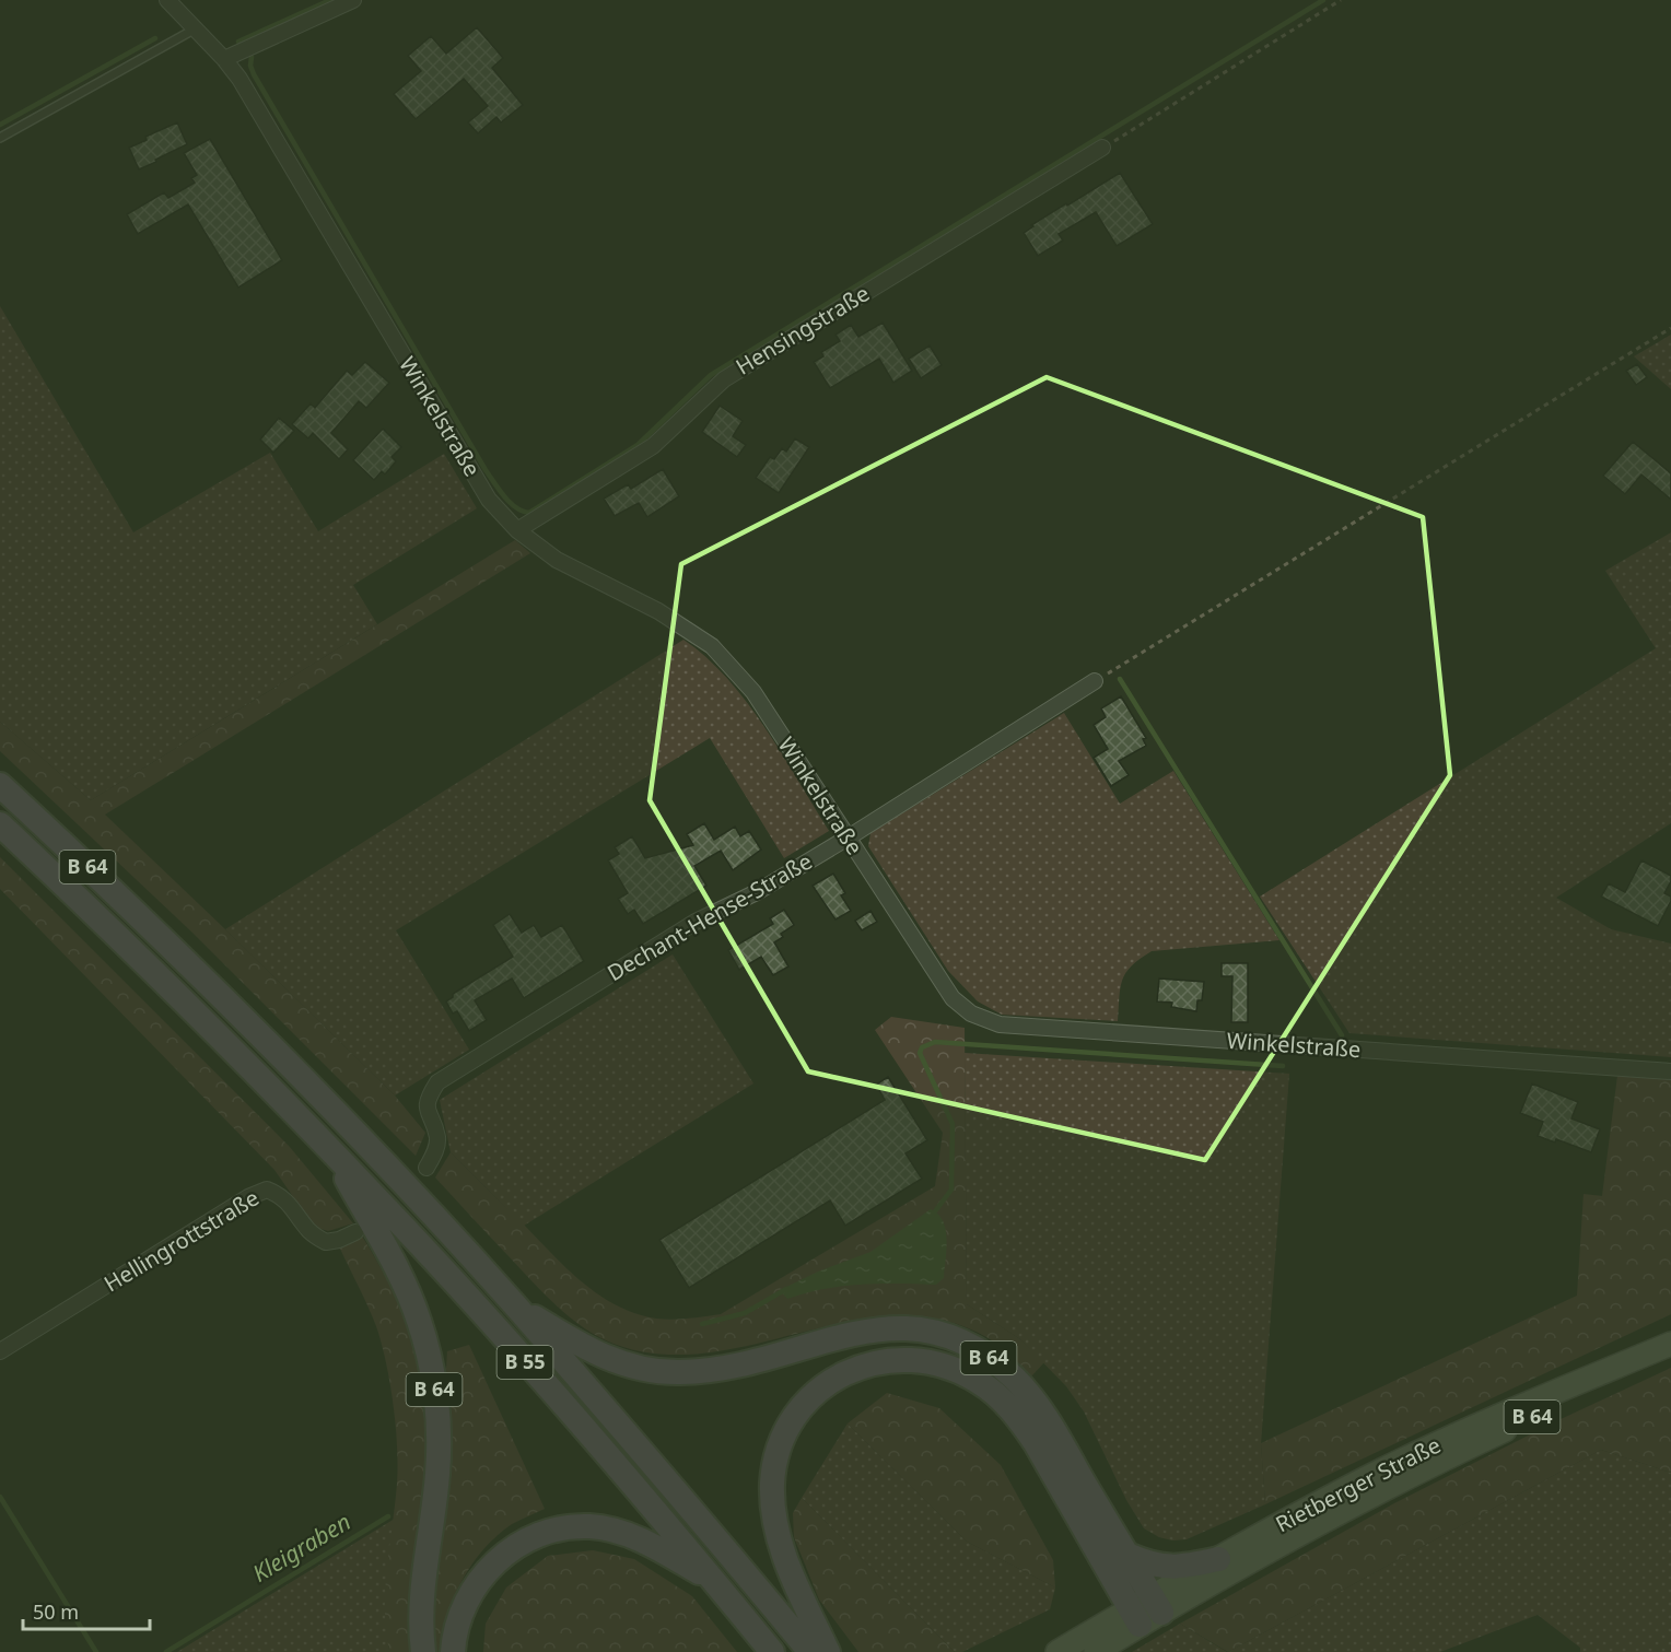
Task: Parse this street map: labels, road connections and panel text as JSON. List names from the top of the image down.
{
  "streets": {
    "highway": ["B 64", "B 55"],
    "main road": ["Rietberger Straße"],
    "street": [
      "Hensingstraße",
      "Winkelstraße",
      "Dechant-Hense-Straße",
      "Hellingrottstraße"
    ]
  },
  "crossings": [
    ["Hensingstraße", "Winkelstraße"],
    ["Winkelstraße", "Dechant-Hense-Straße"],
    ["B 64", "B 55"],
    ["B 64", "Rietberger Straße"]
  ],
  "water": ["Kleigraben"],
  "scale_bar": "50 m"
}
